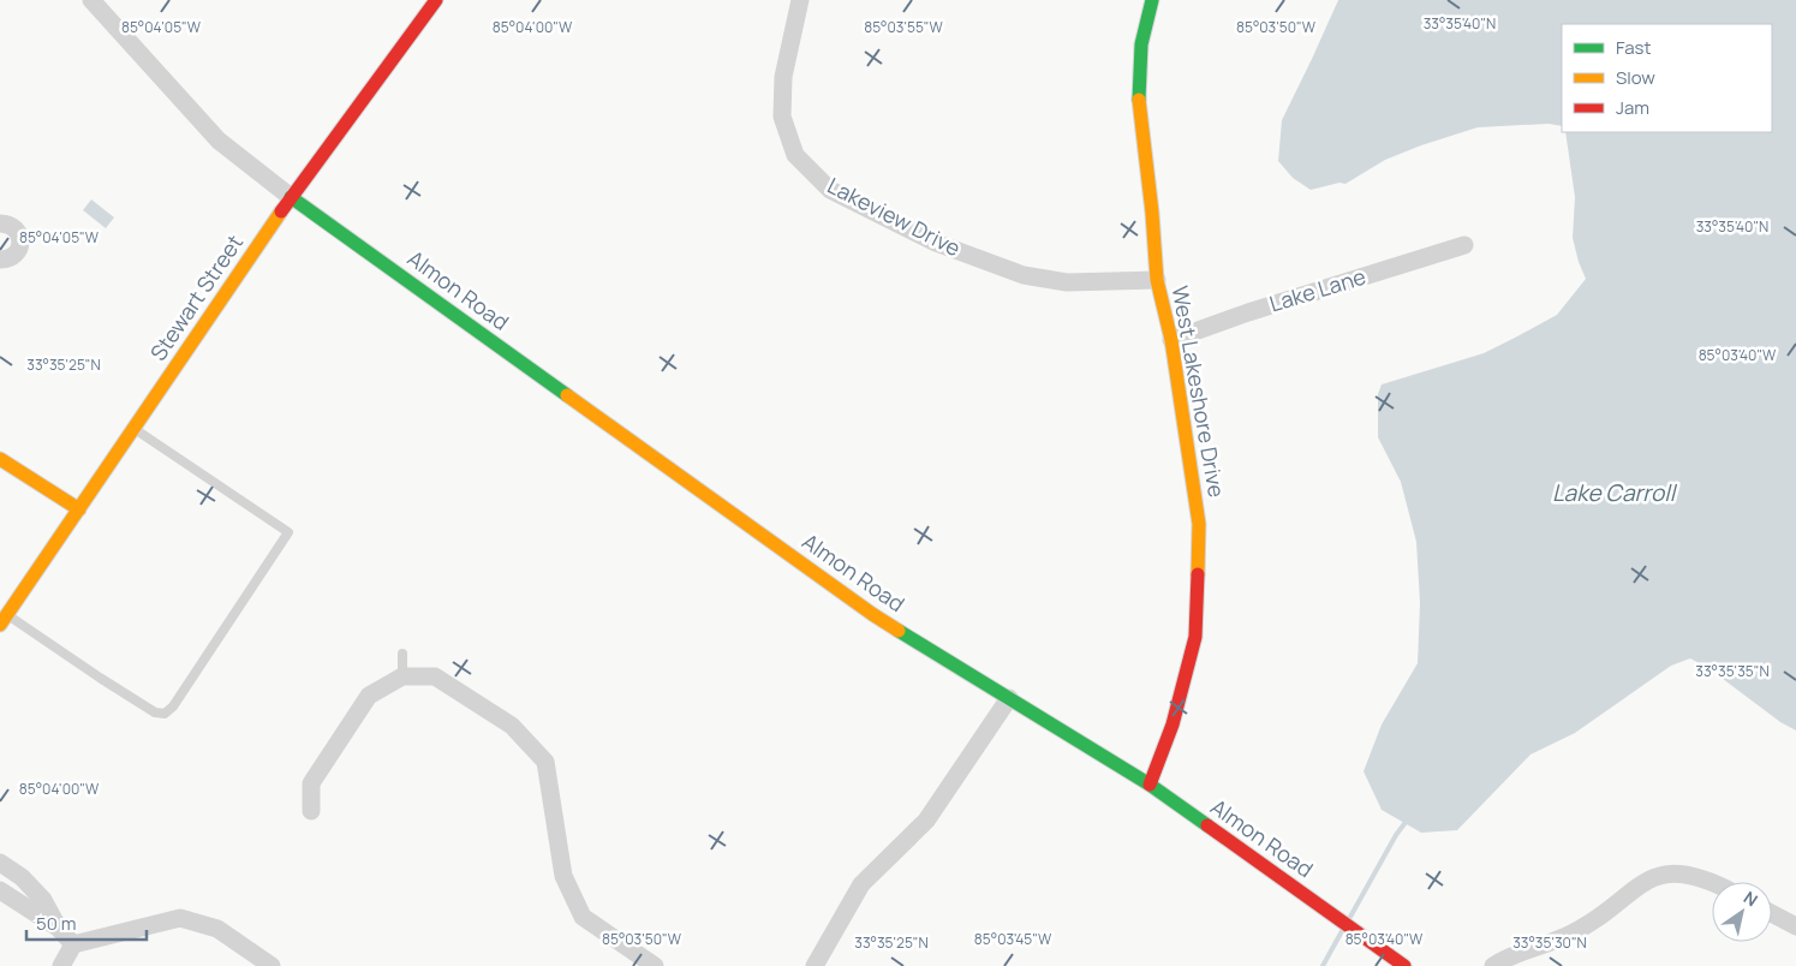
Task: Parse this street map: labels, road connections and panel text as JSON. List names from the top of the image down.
{
  "streets": {
    "street": [
      "Lakeview Drive",
      "Almon Road",
      "Lake Lane",
      "Stewart Street",
      "West Lakeshore Drive"
    ]
  },
  "crossings": [
    ["Lakeview Drive", "West Lakeshore Drive"],
    ["Almon Road", "Stewart Street"],
    ["Almon Road", "West Lakeshore Drive"],
    ["Lake Lane", "West Lakeshore Drive"]
  ],
  "water": ["Lake Carroll"],
  "legend": ["Fast", "Slow", "Jam"],
  "scale_bar": "50 m",
  "north": "top right",
  "coordinates": [
    "33°35'40\"N",
    "85°04'05\"W",
    "85°04'00\"W",
    "85°03'55\"W",
    "85°03'50\"W",
    "85°03'40\"W",
    "33°35'25\"N",
    "33°35'35\"N",
    "85°03'45\"W",
    "33°35'30\"N"
  ]
}
